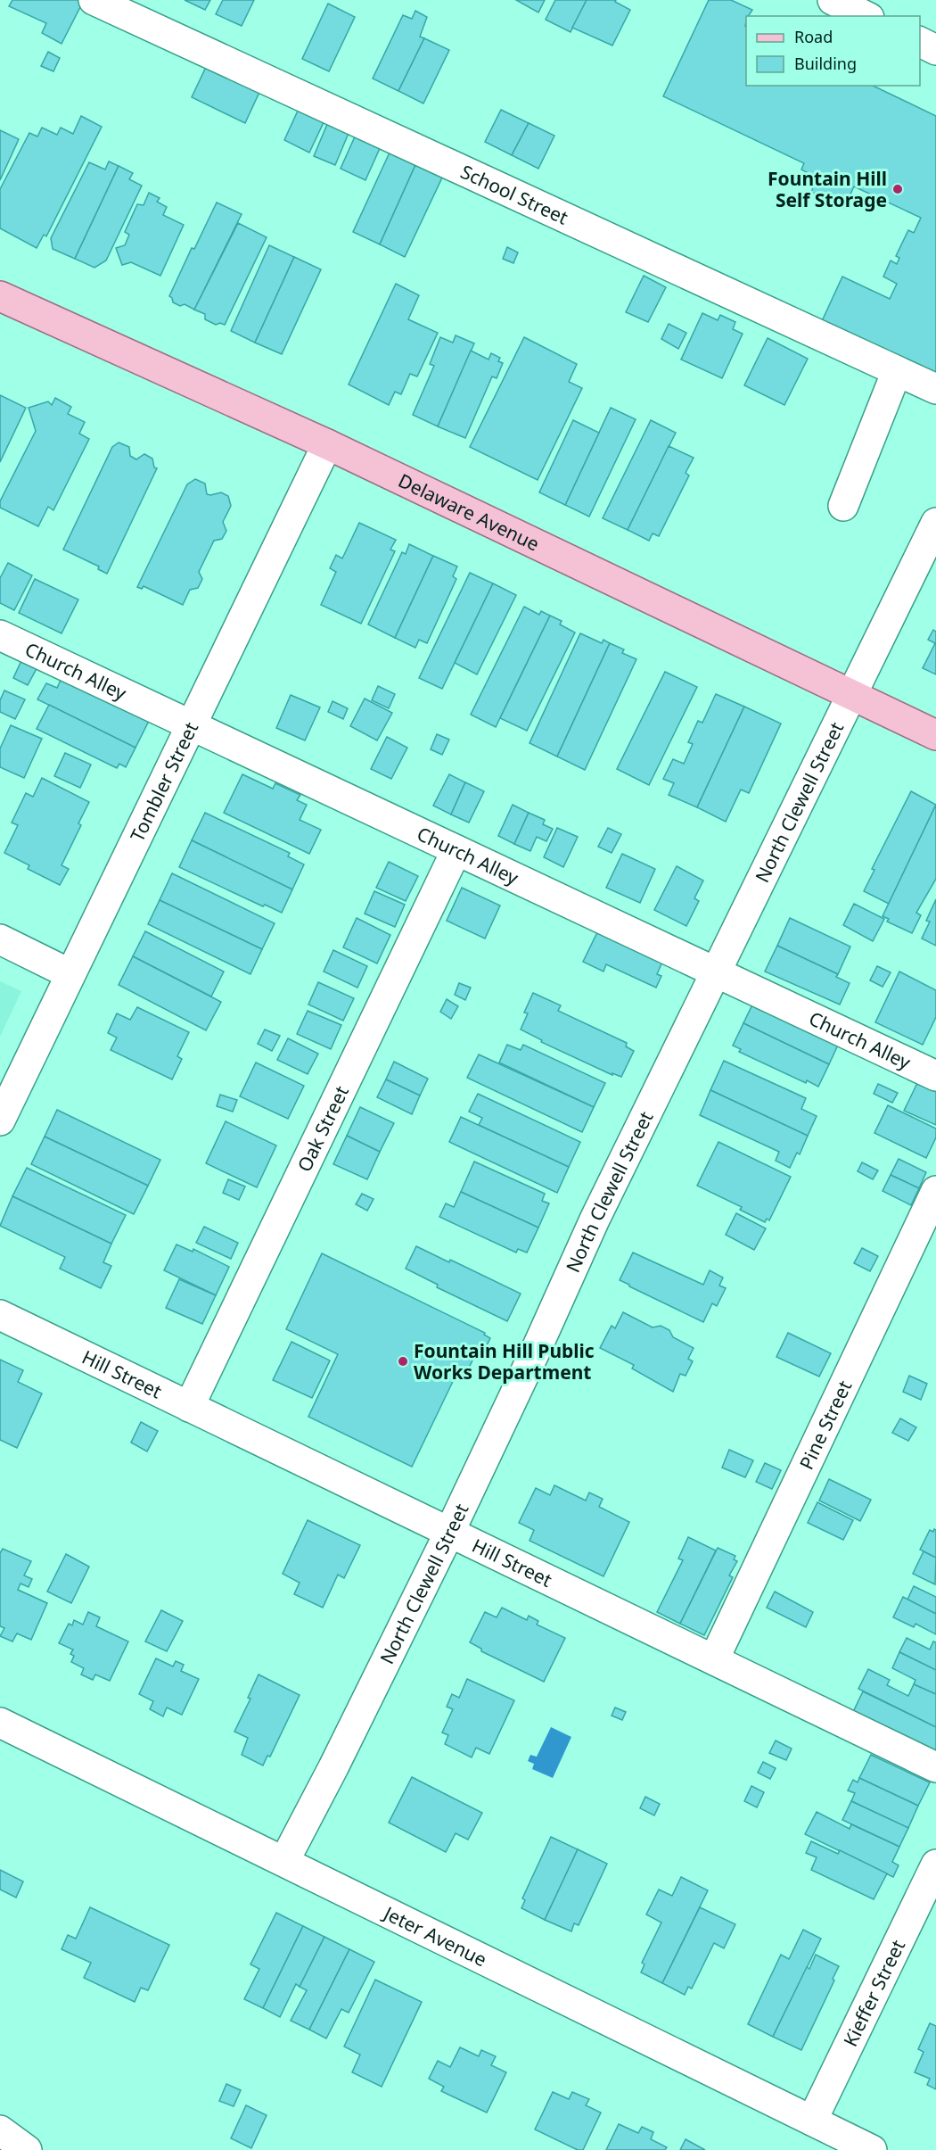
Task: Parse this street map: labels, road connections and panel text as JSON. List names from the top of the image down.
{
  "streets": {
    "main road": ["Delaware Avenue"],
    "street": [
      "School Street",
      "Church Alley",
      "Tombler Street",
      "North Clewell Street",
      "Oak Street",
      "Hill Street",
      "Pine Street",
      "Jeter Avenue",
      "Kieffer Street"
    ]
  },
  "crossings": [
    ["Delaware Avenue", "Tombler Street"],
    ["Delaware Avenue", "North Clewell Street"],
    ["Church Alley", "Tombler Street"],
    ["Church Alley", "North Clewell Street"],
    ["Church Alley", "Oak Street"],
    ["North Clewell Street", "Hill Street"],
    ["North Clewell Street", "Jeter Avenue"],
    ["Oak Street", "Hill Street"],
    ["Hill Street", "Pine Street"],
    ["Jeter Avenue", "Kieffer Street"]
  ],
  "places": ["Fountain Hill Self Storage", "Fountain Hill Public Works Department"],
  "legend": ["Road", "Building"]
}
